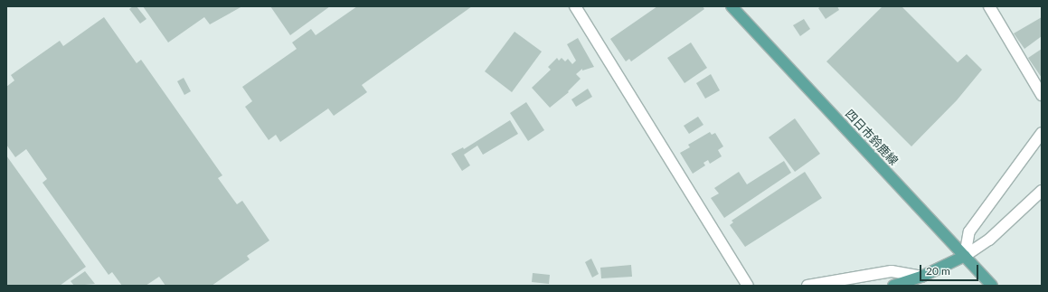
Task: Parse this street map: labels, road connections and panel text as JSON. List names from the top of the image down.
{
  "streets": {
    "main road": ["四日市鈴鹿線"]
  },
  "scale_bar": "20 m"
}
